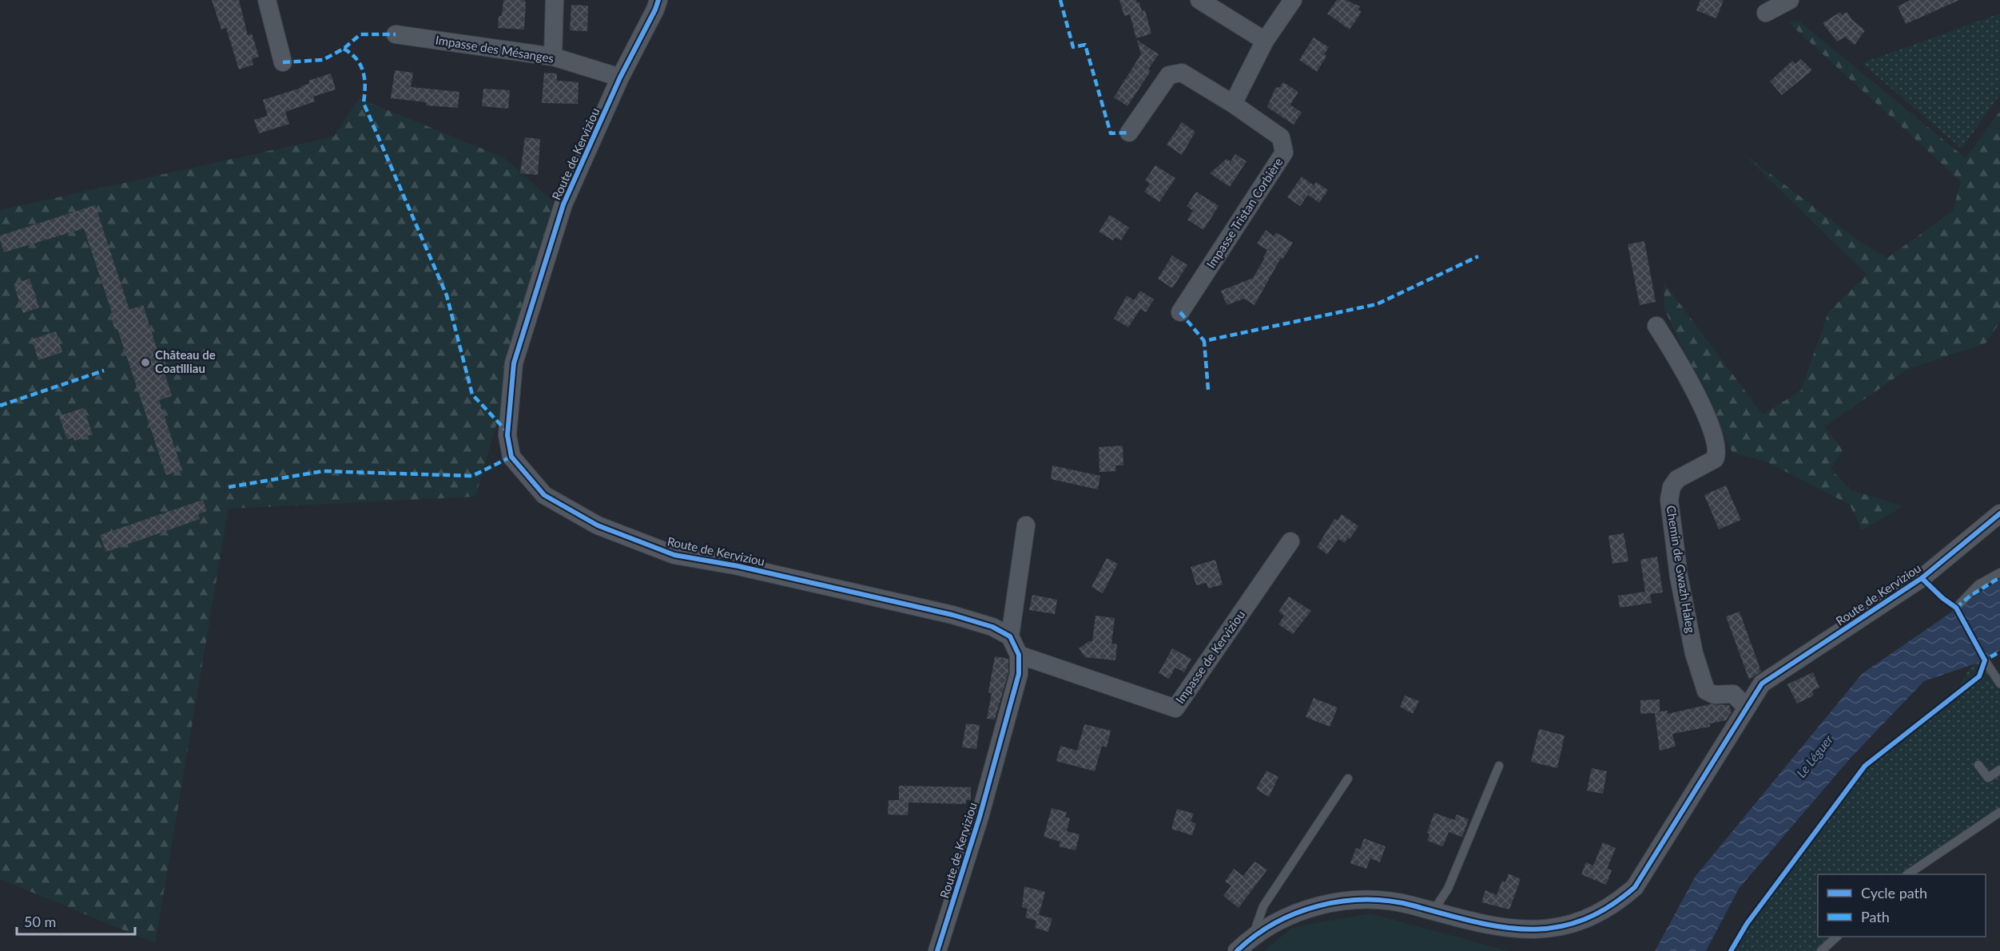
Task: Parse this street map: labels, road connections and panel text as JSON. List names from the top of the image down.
{
  "streets": {
    "street": [
      "Impasse des Mésanges",
      "Route de Kerviziou",
      "Impasse Tristan Corbière",
      "Chemin de Gwazh Haleg",
      "Impasse de Kerviziou"
    ]
  },
  "crossings": [
    ["Impasse des Mésanges", "Route de Kerviziou"],
    ["Route de Kerviziou", "Chemin de Gwazh Haleg"],
    ["Route de Kerviziou", "Impasse de Kerviziou"]
  ],
  "water": ["Le Léguer"],
  "places": ["Château de Coatilliau"],
  "legend": ["Cycle path", "Path"],
  "scale_bar": "50 m"
}
